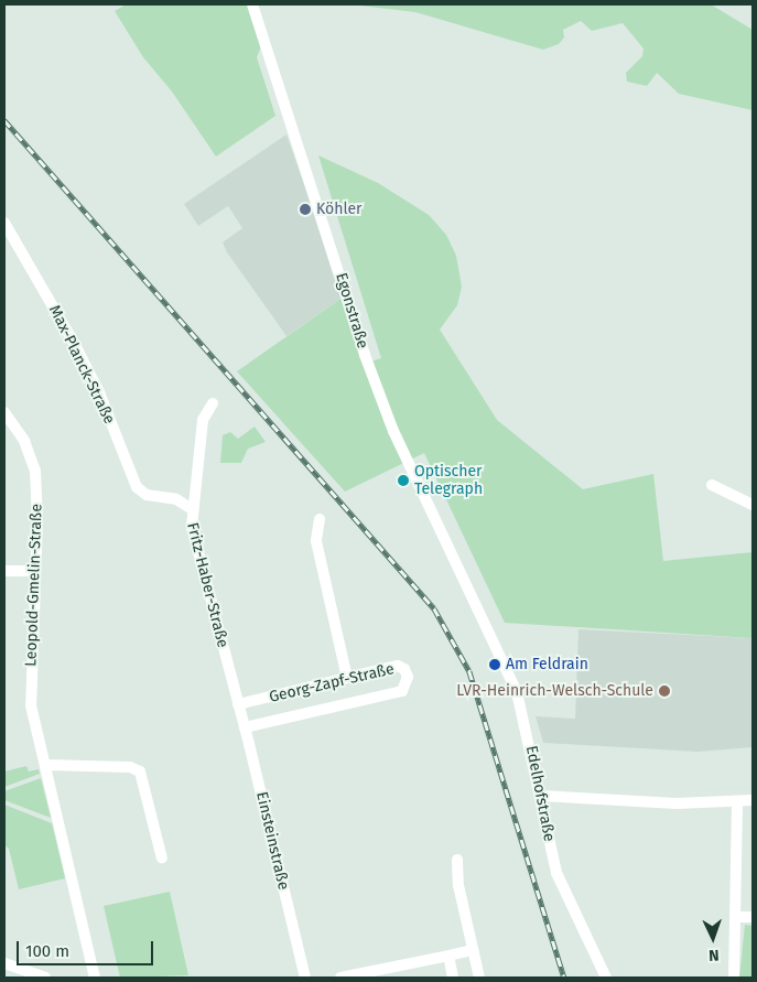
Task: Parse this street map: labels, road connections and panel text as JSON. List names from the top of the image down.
{
  "streets": {
    "street": [
      "Egonstraße",
      "Max-Planck-Straße",
      "Leopold-Gmelin-Straße",
      "Fritz-Haber-Straße",
      "Georg-Zapf-Straße",
      "Edelhofstraße",
      "Einsteinstraße"
    ]
  },
  "crossings": [
    ["Egonstraße", "Edelhofstraße"],
    ["Max-Planck-Straße", "Fritz-Haber-Straße"],
    ["Fritz-Haber-Straße", "Georg-Zapf-Straße"],
    ["Fritz-Haber-Straße", "Einsteinstraße"],
    ["Georg-Zapf-Straße", "Einsteinstraße"]
  ],
  "places": [
    "Köhler",
    "Optischer Telegraph",
    "Am Feldrain",
    "LVR-Heinrich-Welsch-Schule"
  ],
  "scale_bar": "100 m",
  "north": "bottom"
}
